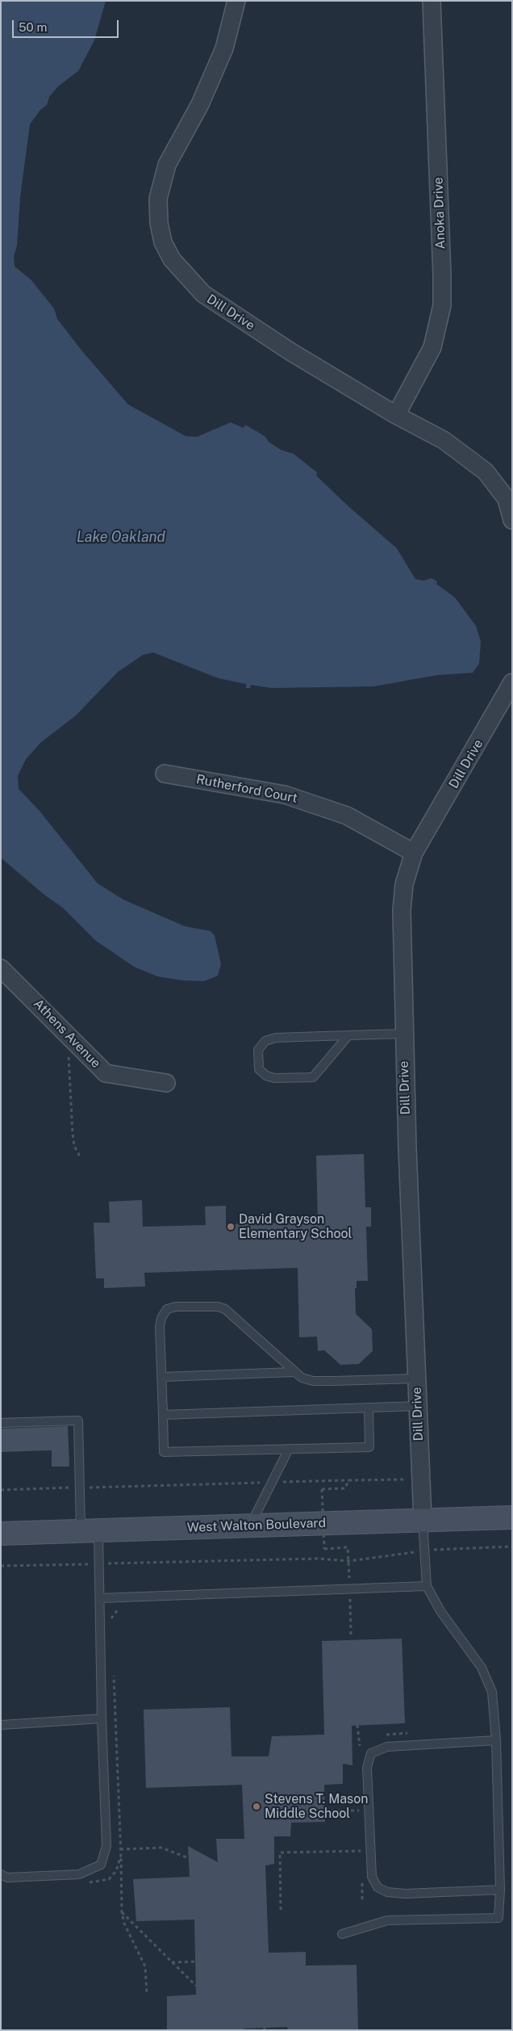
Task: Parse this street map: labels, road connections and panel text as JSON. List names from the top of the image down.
{
  "streets": {
    "main road": ["West Walton Boulevard"],
    "street": [
      "Anoka Drive",
      "Dill Drive",
      "Rutherford Court",
      "Athens Avenue"
    ]
  },
  "crossings": [
    ["Anoka Drive", "Dill Drive"],
    ["Dill Drive", "Rutherford Court"],
    ["Dill Drive", "West Walton Boulevard"]
  ],
  "water": ["Lake Oakland"],
  "places": ["David Grayson Elementary School", "Stevens T. Mason Middle School"],
  "scale_bar": "50 m"
}
